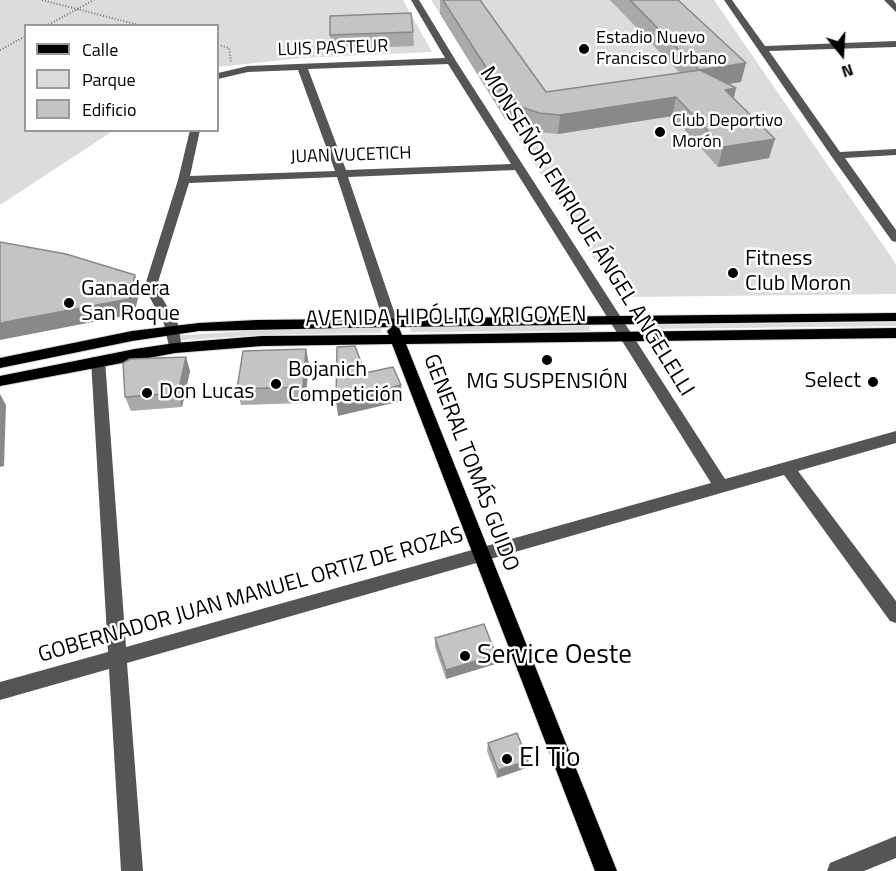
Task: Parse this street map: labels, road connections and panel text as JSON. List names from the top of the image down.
{
  "streets": {
    "main road": ["AVENIDA HIPÓLITO YRIGOYEN", "GENERAL TOMÁS GUIDO"],
    "street": [
      "LUIS PASTEUR",
      "JUAN VUCETICH",
      "MONSEÑOR ENRIQUE ÁNGEL ANGELELLI",
      "GOBERNADOR JUAN MANUEL ORTIZ DE ROZAS"
    ]
  },
  "crossings": [
    ["LUIS PASTEUR", "MONSEÑOR ENRIQUE ÁNGEL ANGELELLI"],
    ["LUIS PASTEUR", "GENERAL TOMÁS GUIDO"],
    ["JUAN VUCETICH", "MONSEÑOR ENRIQUE ÁNGEL ANGELELLI"],
    ["JUAN VUCETICH", "GENERAL TOMÁS GUIDO"],
    ["MONSEÑOR ENRIQUE ÁNGEL ANGELELLI", "AVENIDA HIPÓLITO YRIGOYEN"],
    ["MONSEÑOR ENRIQUE ÁNGEL ANGELELLI", "GOBERNADOR JUAN MANUEL ORTIZ DE ROZAS"],
    ["AVENIDA HIPÓLITO YRIGOYEN", "GENERAL TOMÁS GUIDO"],
    ["GENERAL TOMÁS GUIDO", "GOBERNADOR JUAN MANUEL ORTIZ DE ROZAS"]
  ],
  "places": [
    "Estadio Nuevo Francisco Urbano",
    "Club Deportivo Morón",
    "Fitness Club Moron",
    "Ganadera San Roque",
    "MG SUSPENSIÓN",
    "Select",
    "Bojanich Competición",
    "Don Lucas",
    "Service Oeste",
    "El Tio"
  ],
  "legend": ["Calle", "Parque", "Edificio"],
  "north": "bottom"
}
